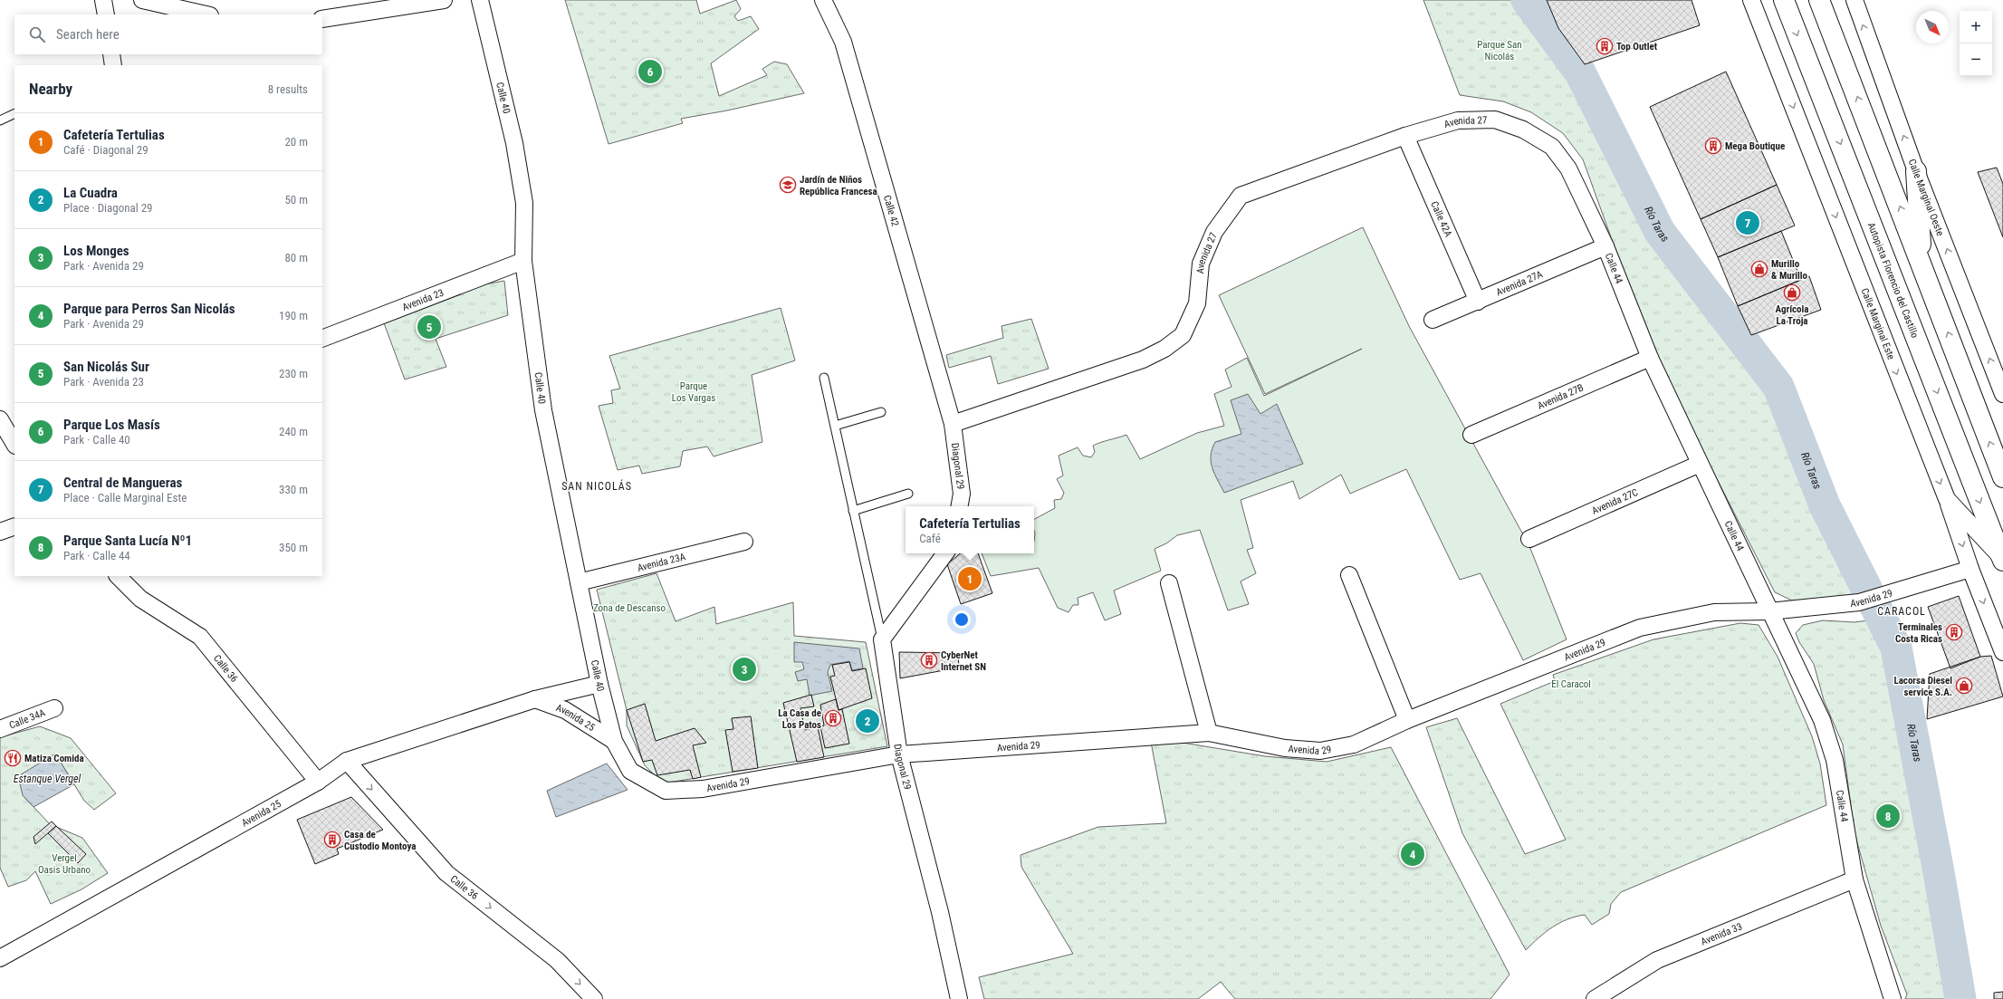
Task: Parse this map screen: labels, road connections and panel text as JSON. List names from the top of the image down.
{
  "streets": {
    "highway": ["Autopista Florencio del Castillo"],
    "street": [
      "Calle 40",
      "Avenida 27",
      "Calle Marginal Oeste",
      "Calle 42",
      "Calle 42A",
      "Calle 44",
      "Avenida 27A",
      "Avenida 23",
      "Calle Marginal Este",
      "Avenida 27B",
      "Diagonal 29",
      "Avenida 27C",
      "Avenida 23A",
      "Avenida 29",
      "Calle 36",
      "Avenida 25",
      "Calle 34A",
      "Avenida 33"
    ]
  },
  "crossings": [
    ["Calle 40", "Avenida 23"],
    ["Calle 40", "Avenida 23A"],
    ["Calle 40", "Avenida 29"],
    ["Calle 40", "Avenida 25"],
    ["Avenida 27", "Calle 42"],
    ["Avenida 27", "Calle 42A"],
    ["Avenida 27", "Calle 44"],
    ["Avenida 27", "Diagonal 29"],
    ["Calle 42", "Diagonal 29"],
    ["Calle 42A", "Avenida 27A"],
    ["Calle 44", "Avenida 27A"],
    ["Calle 44", "Avenida 27B"],
    ["Calle 44", "Avenida 27C"],
    ["Calle 44", "Avenida 29"],
    ["Calle 44", "Avenida 33"],
    ["Autopista Florencio del Castillo", "Calle Marginal Este"],
    ["Diagonal 29", "Avenida 29"],
    ["Calle 36", "Avenida 25"]
  ],
  "one_way": ["Calle Marginal Oeste", "Calle Marginal Este", "Calle 36"],
  "districts": ["SAN NICOLÁS", "CARACOL"],
  "water": ["Río Taras", "Estanque Vergel"],
  "parks": [
    "Parque San Nicolás",
    "Parque Los Vargas",
    "Zona de Descanso",
    "El Caracol",
    "Vergel Oasis Urbano"
  ],
  "places": {
    "building": [
      "Top Outlet",
      "Mega Boutique",
      "Terminales Costa Ricas",
      "CyberNet Internet SN",
      "La Casa de Los Patos",
      "Casa de Custodio Montoya"
    ],
    "school or university": ["Jardín de Niños República Francesa"],
    "shop": ["Murillo & Murillo", "Agrícola La Troja", "Lacorsa Diesel service S.A."],
    "restaurant": ["Matiza Comida"]
  },
  "north": "bottom right",
  "page": {
    "map_buttons": ["+", "−"],
    "search": "Search here",
    "pins": [
      "6",
      "7",
      "5",
      "1",
      "3",
      "2",
      "8",
      "4"
    ],
    "heading": ["Nearby", "8 results"],
    "list": [
      {
        "mark": "1",
        "name": "Cafetería Tertulias",
        "note": "Café · Diagonal 29",
        "value": "20 m"
      },
      {
        "mark": "2",
        "name": "La Cuadra",
        "note": "Place · Diagonal 29",
        "value": "50 m"
      },
      {
        "mark": "3",
        "name": "Los Monges",
        "note": "Park · Avenida 29",
        "value": "80 m"
      },
      {
        "mark": "4",
        "name": "Parque para Perros San Nicolás",
        "note": "Park · Avenida 29",
        "value": "190 m"
      },
      {
        "mark": "5",
        "name": "San Nicolás Sur",
        "note": "Park · Avenida 23",
        "value": "230 m"
      },
      {
        "mark": "6",
        "name": "Parque Los Masís",
        "note": "Park · Calle 40",
        "value": "240 m"
      },
      {
        "mark": "7",
        "name": "Central de Mangueras",
        "note": "Place · Calle Marginal Este",
        "value": "330 m"
      },
      {
        "mark": "8",
        "name": "Parque Santa Lucía Nº1",
        "note": "Park · Calle 44",
        "value": "350 m"
      }
    ],
    "popup": ["Cafetería Tertulias", "Café"]
  }
}
